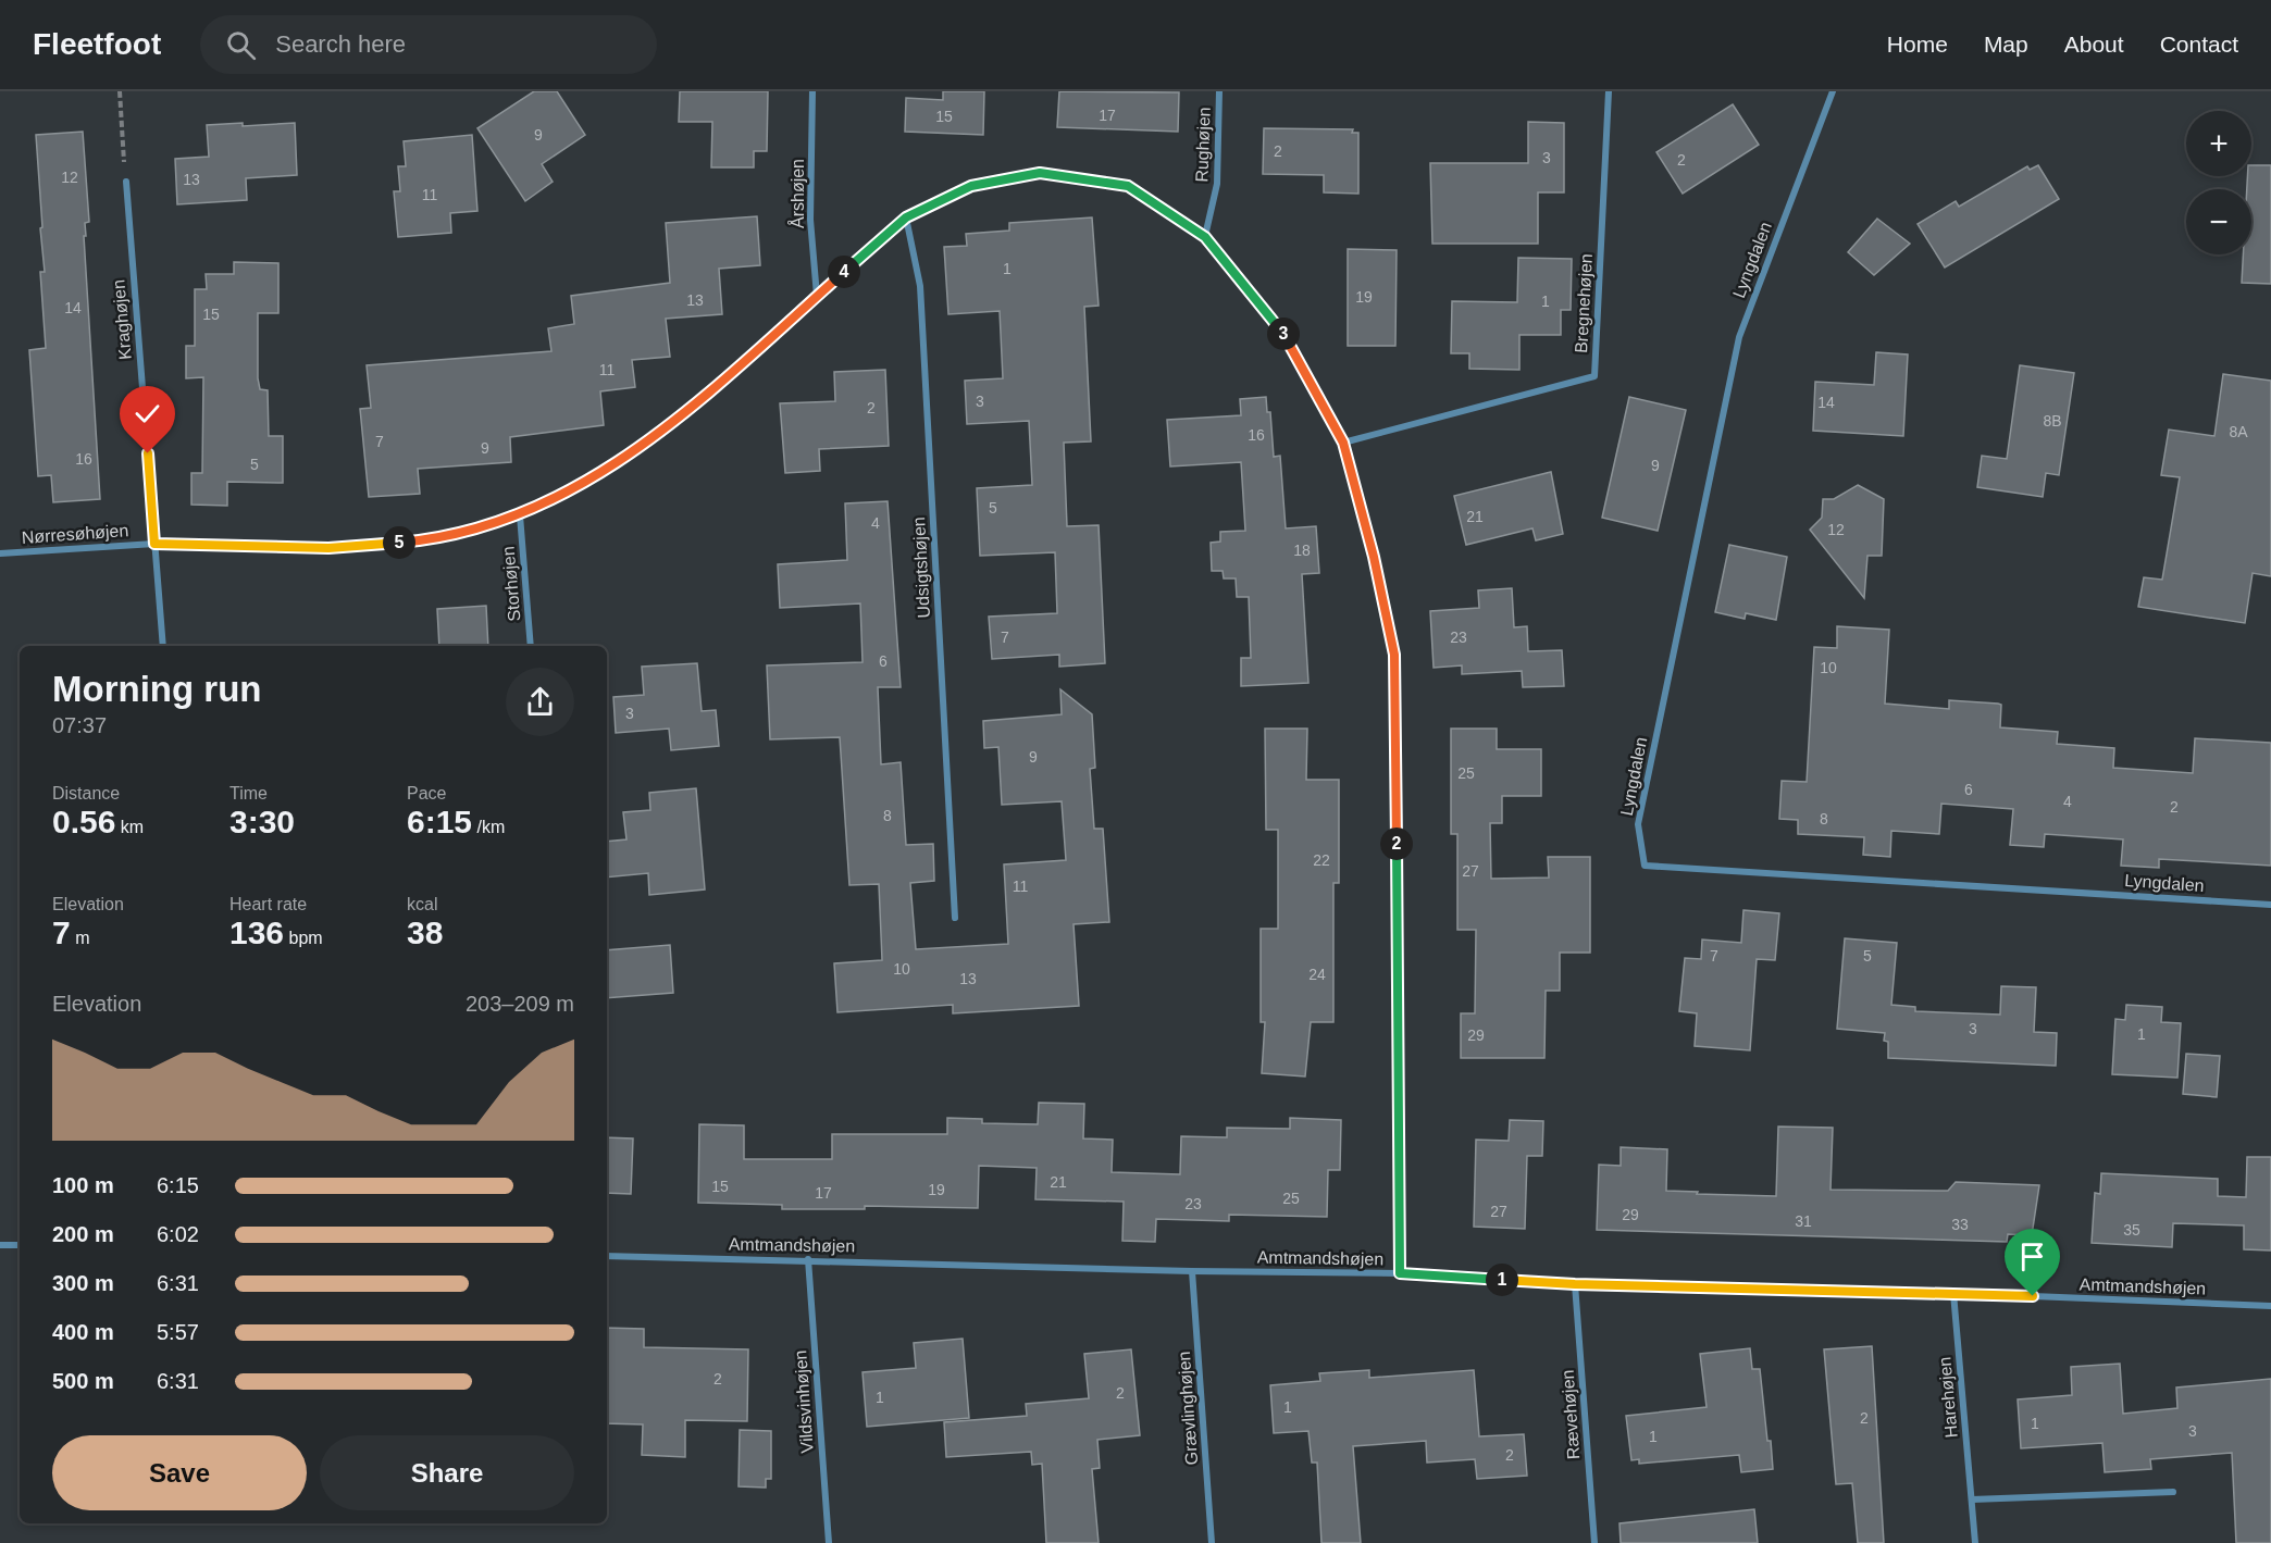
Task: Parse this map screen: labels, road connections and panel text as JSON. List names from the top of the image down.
{
  "streets": {
    "street": [
      "Rughøjen",
      "Årshøjen",
      "Lyngdalen",
      "Bregnehøjen",
      "Kraghøjen",
      "Nørresøhøjen",
      "Udsigtshøjen",
      "Storhøjen",
      "Amtmandshøjen",
      "Harehøjen",
      "Vildsvinhøjen",
      "Grævlinghøjen",
      "Rævehøjen"
    ]
  },
  "crossings": [
    ["Rughøjen", "Nørresøhøjen"],
    ["Årshøjen", "Nørresøhøjen"],
    ["Bregnehøjen", "Nørresøhøjen"],
    ["Kraghøjen", "Nørresøhøjen"],
    ["Nørresøhøjen", "Udsigtshøjen"],
    ["Nørresøhøjen", "Storhøjen"],
    ["Nørresøhøjen", "Amtmandshøjen"],
    ["Amtmandshøjen", "Harehøjen"],
    ["Amtmandshøjen", "Vildsvinhøjen"],
    ["Amtmandshøjen", "Grævlinghøjen"],
    ["Amtmandshøjen", "Rævehøjen"]
  ],
  "house_numbers": [
    "17",
    "15",
    "9",
    "2",
    "3",
    "2",
    "12",
    "13",
    "11",
    "1",
    "19",
    "13",
    "1",
    "14",
    "15",
    "11",
    "3",
    "14",
    "2",
    "8B",
    "8A",
    "16",
    "7",
    "9",
    "16",
    "5",
    "9",
    "5",
    "21",
    "4",
    "12",
    "18",
    "7",
    "23",
    "6",
    "10",
    "3",
    "9",
    "25",
    "6",
    "4",
    "2",
    "8",
    "8",
    "22",
    "27",
    "11",
    "7",
    "5",
    "10",
    "24",
    "13",
    "3",
    "1",
    "29",
    "21",
    "15",
    "19",
    "17",
    "25",
    "23",
    "27",
    "29",
    "31",
    "33",
    "35",
    "2",
    "2",
    "1",
    "1",
    "2",
    "1",
    "3",
    "1",
    "2"
  ],
  "page": {
    "header": "Fleetfoot",
    "search": "Search here",
    "nav": [
      "Home",
      "Map",
      "About",
      "Contact"
    ],
    "map_buttons": ["+", "−"],
    "pins": [
      "4",
      "3",
      "5",
      "2",
      "1"
    ],
    "heading": ["Morning run", "07:37"],
    "stats": [
      ["Distance", "0.56 km"],
      ["Time", "3:30"],
      ["Pace", "6:15 /km"],
      ["Elevation", "7 m"],
      ["Heart rate", "136 bpm"],
      ["kcal", "38"]
    ],
    "chart": ["Elevation", "203–209 m"],
    "list": [
      {
        "name": "100 m",
        "note": "6:15"
      },
      {
        "name": "200 m",
        "note": "6:02"
      },
      {
        "name": "300 m",
        "note": "6:31"
      },
      {
        "name": "400 m",
        "note": "5:57"
      },
      {
        "name": "500 m",
        "note": "6:31"
      }
    ],
    "buttons": ["Save", "Share"]
  }
}
